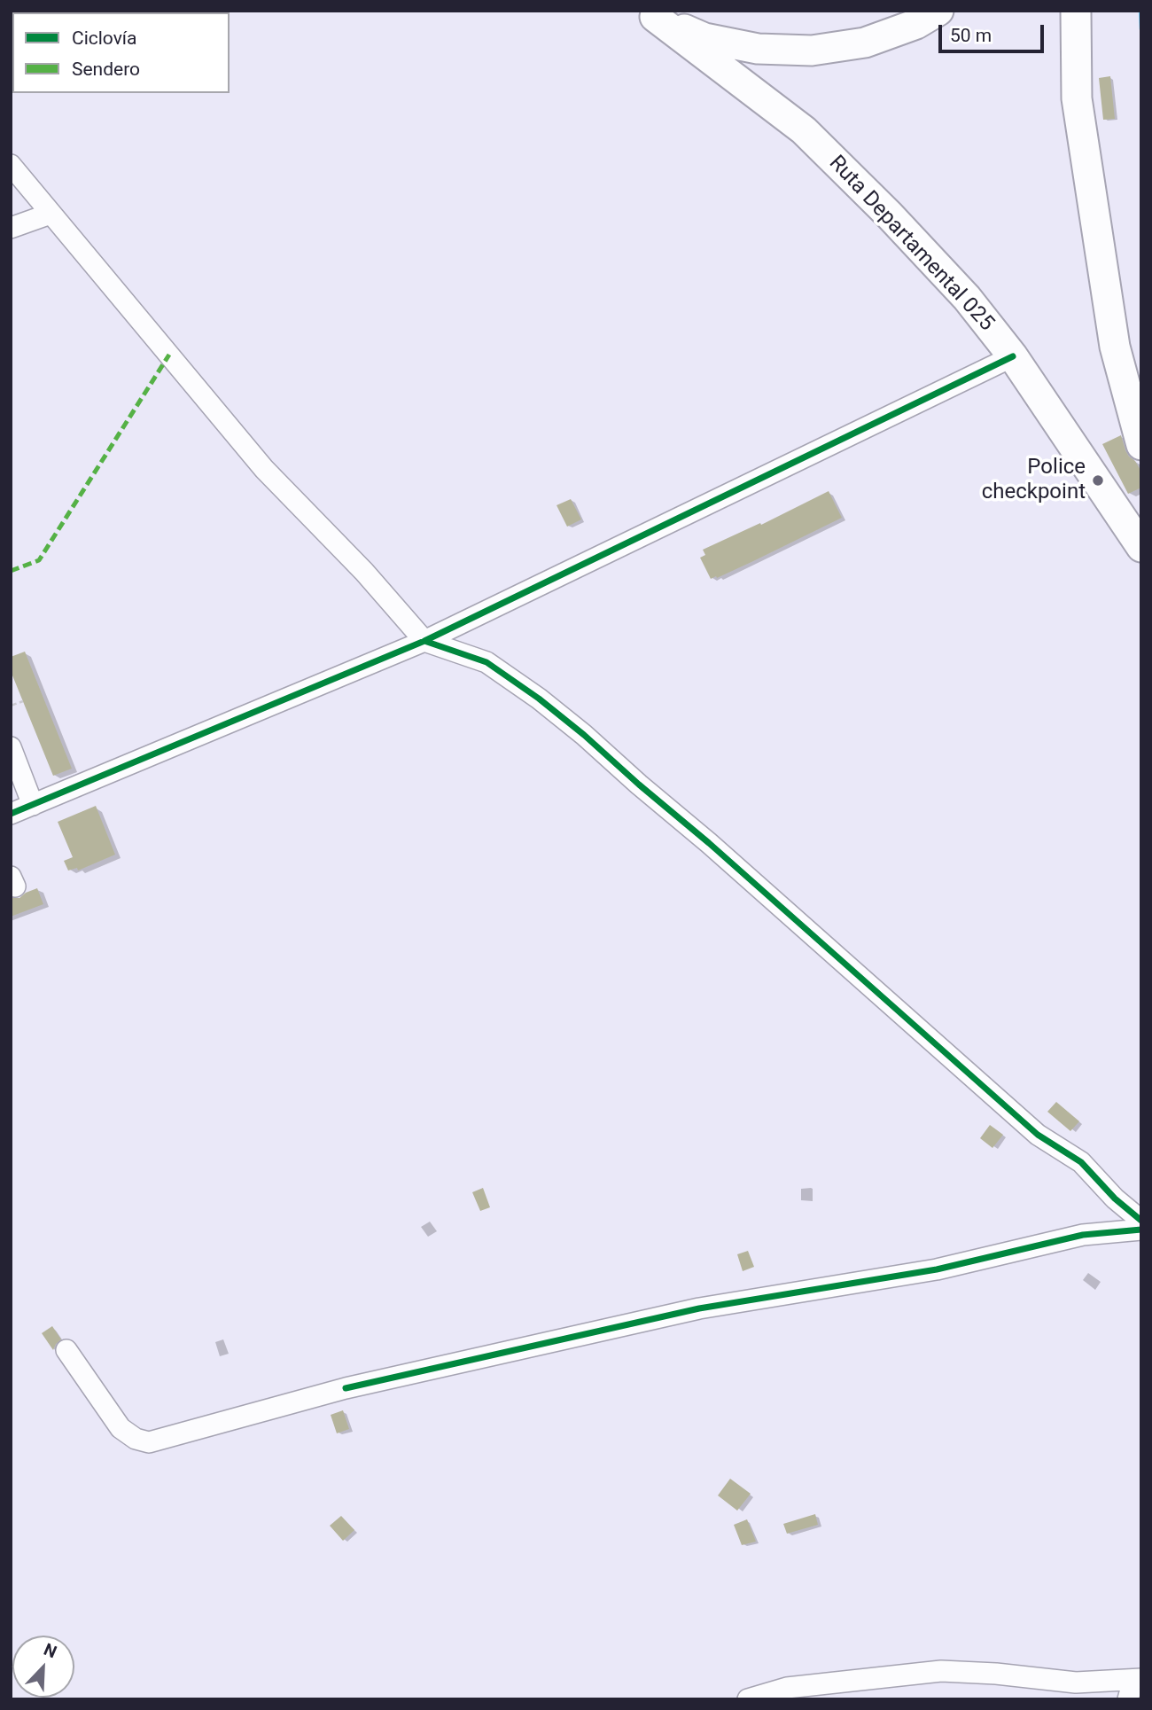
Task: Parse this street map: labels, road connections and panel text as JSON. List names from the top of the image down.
{
  "streets": {
    "highway": ["Ruta Departamental 025"]
  },
  "places": ["Police checkpoint"],
  "legend": ["Ciclovía", "Sendero"],
  "scale_bar": "50 m",
  "north": "top right"
}
